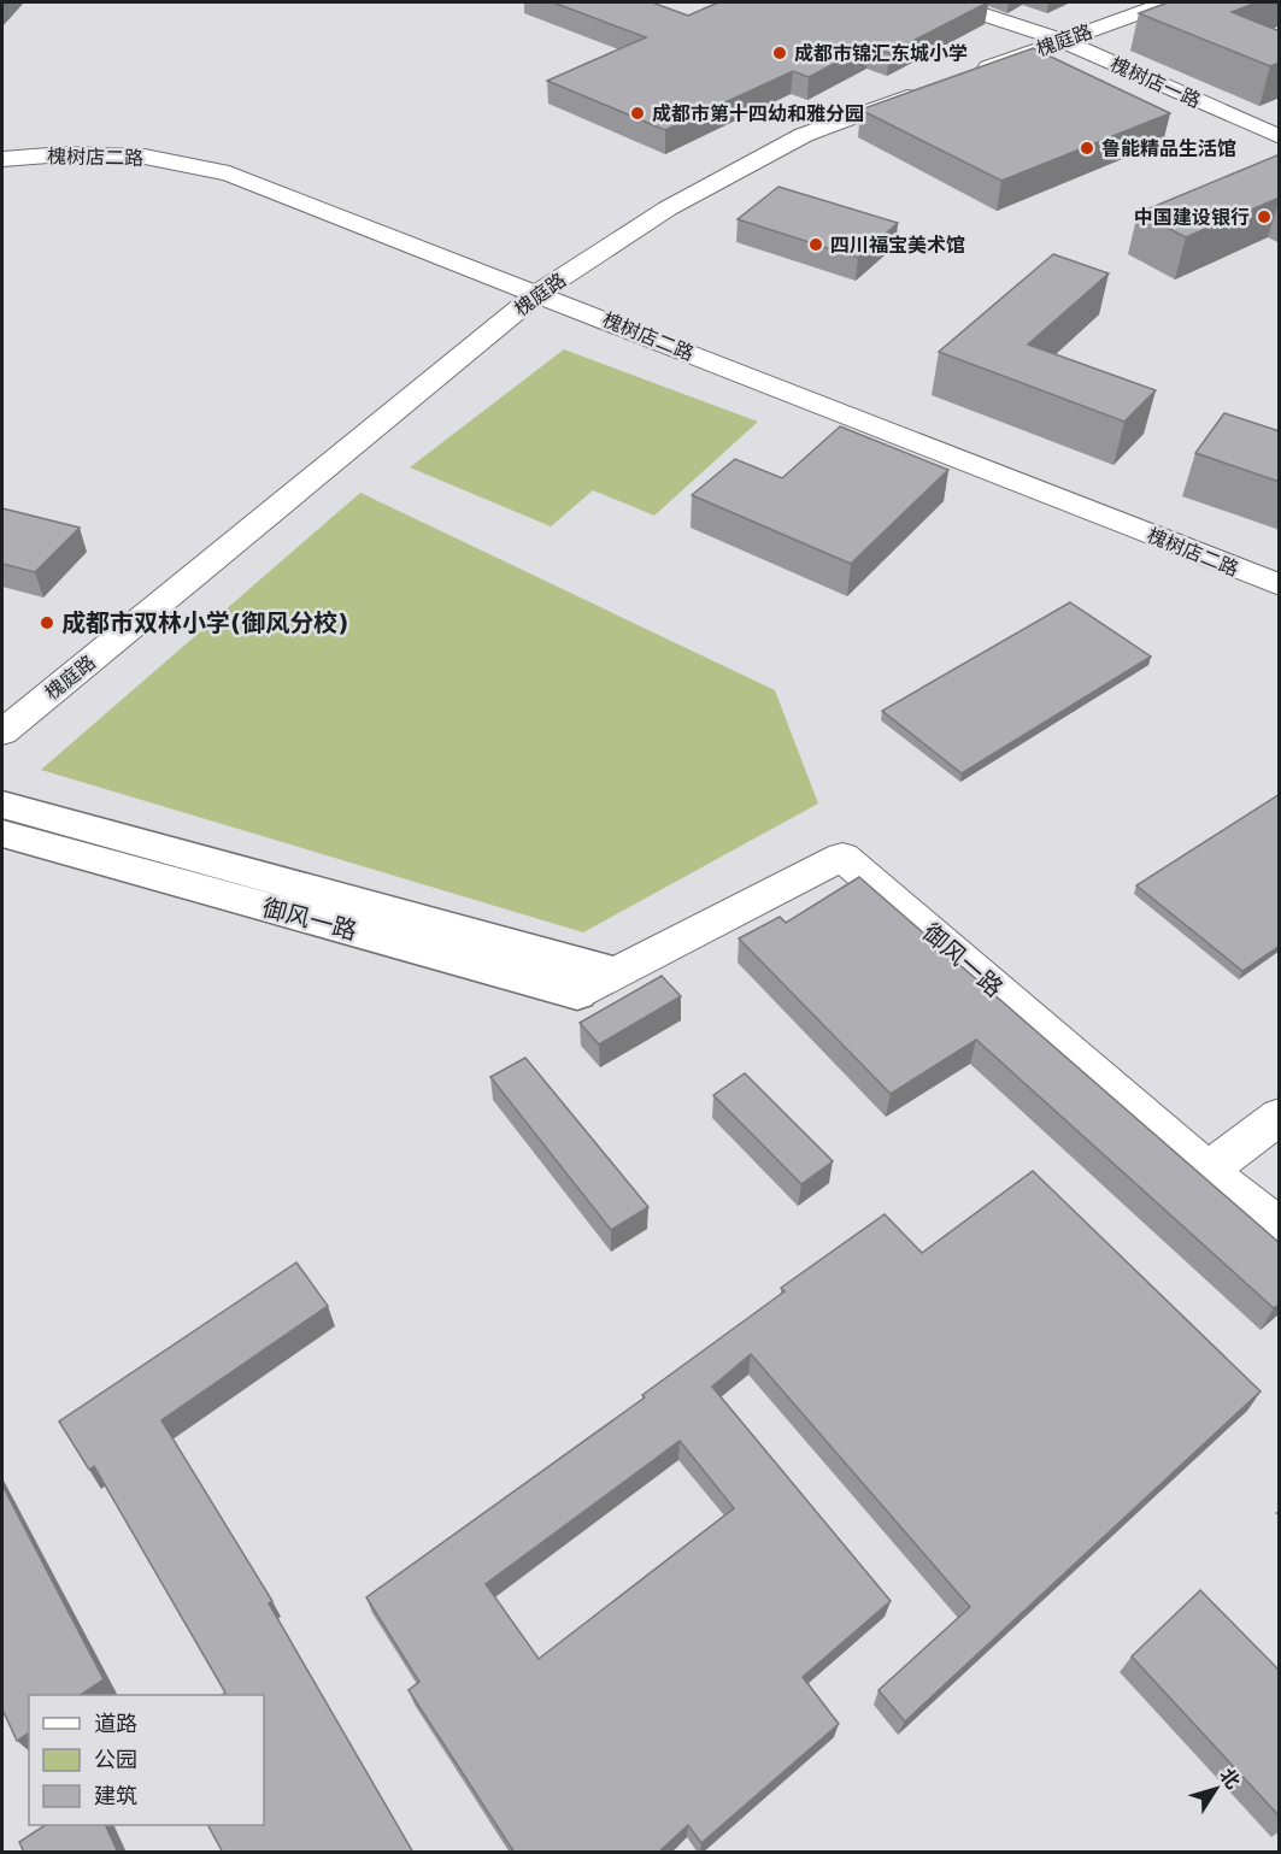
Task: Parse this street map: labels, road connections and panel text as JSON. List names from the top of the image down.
{
  "streets": {
    "main road": ["御风一路"],
    "street": ["槐庭路", "槐树店一路", "槐树店二路"]
  },
  "crossings": [
    ["槐庭路", "槐树店一路"],
    ["槐庭路", "槐树店二路"]
  ],
  "places": [
    "成都市锦汇东城小学",
    "成都市第十四幼和雅分园",
    "鲁能精品生活馆",
    "中国建设银行",
    "四川福宝美术馆",
    "成都市双林小学(御风分校)"
  ],
  "legend": ["道路", "公园", "建筑"],
  "north": "top right"
}
